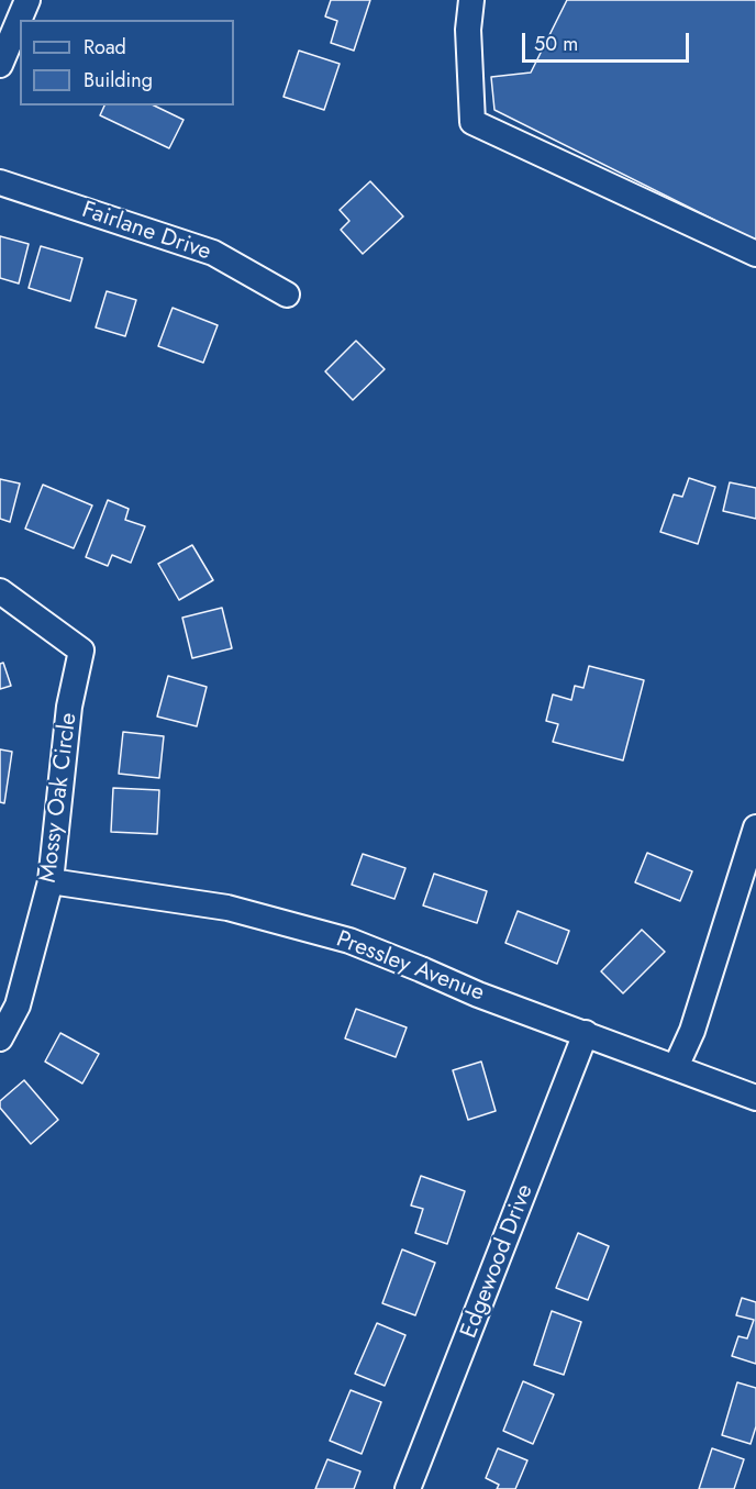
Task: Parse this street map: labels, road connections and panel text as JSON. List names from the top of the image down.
{
  "streets": {
    "street": [
      "Fairlane Drive",
      "Mossy Oak Circle",
      "Pressley Avenue",
      "Edgewood Drive"
    ]
  },
  "crossings": [
    ["Mossy Oak Circle", "Pressley Avenue"],
    ["Pressley Avenue", "Edgewood Drive"]
  ],
  "legend": ["Road", "Building"],
  "scale_bar": "50 m"
}
